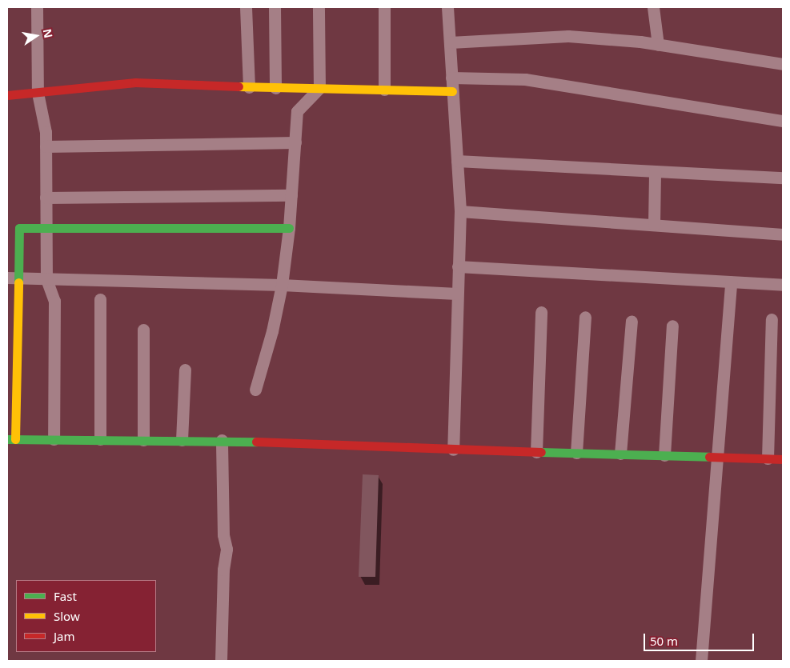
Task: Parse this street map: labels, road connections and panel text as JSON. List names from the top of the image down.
{
  "legend": ["Fast", "Slow", "Jam"],
  "scale_bar": "50 m",
  "north": "right"
}
